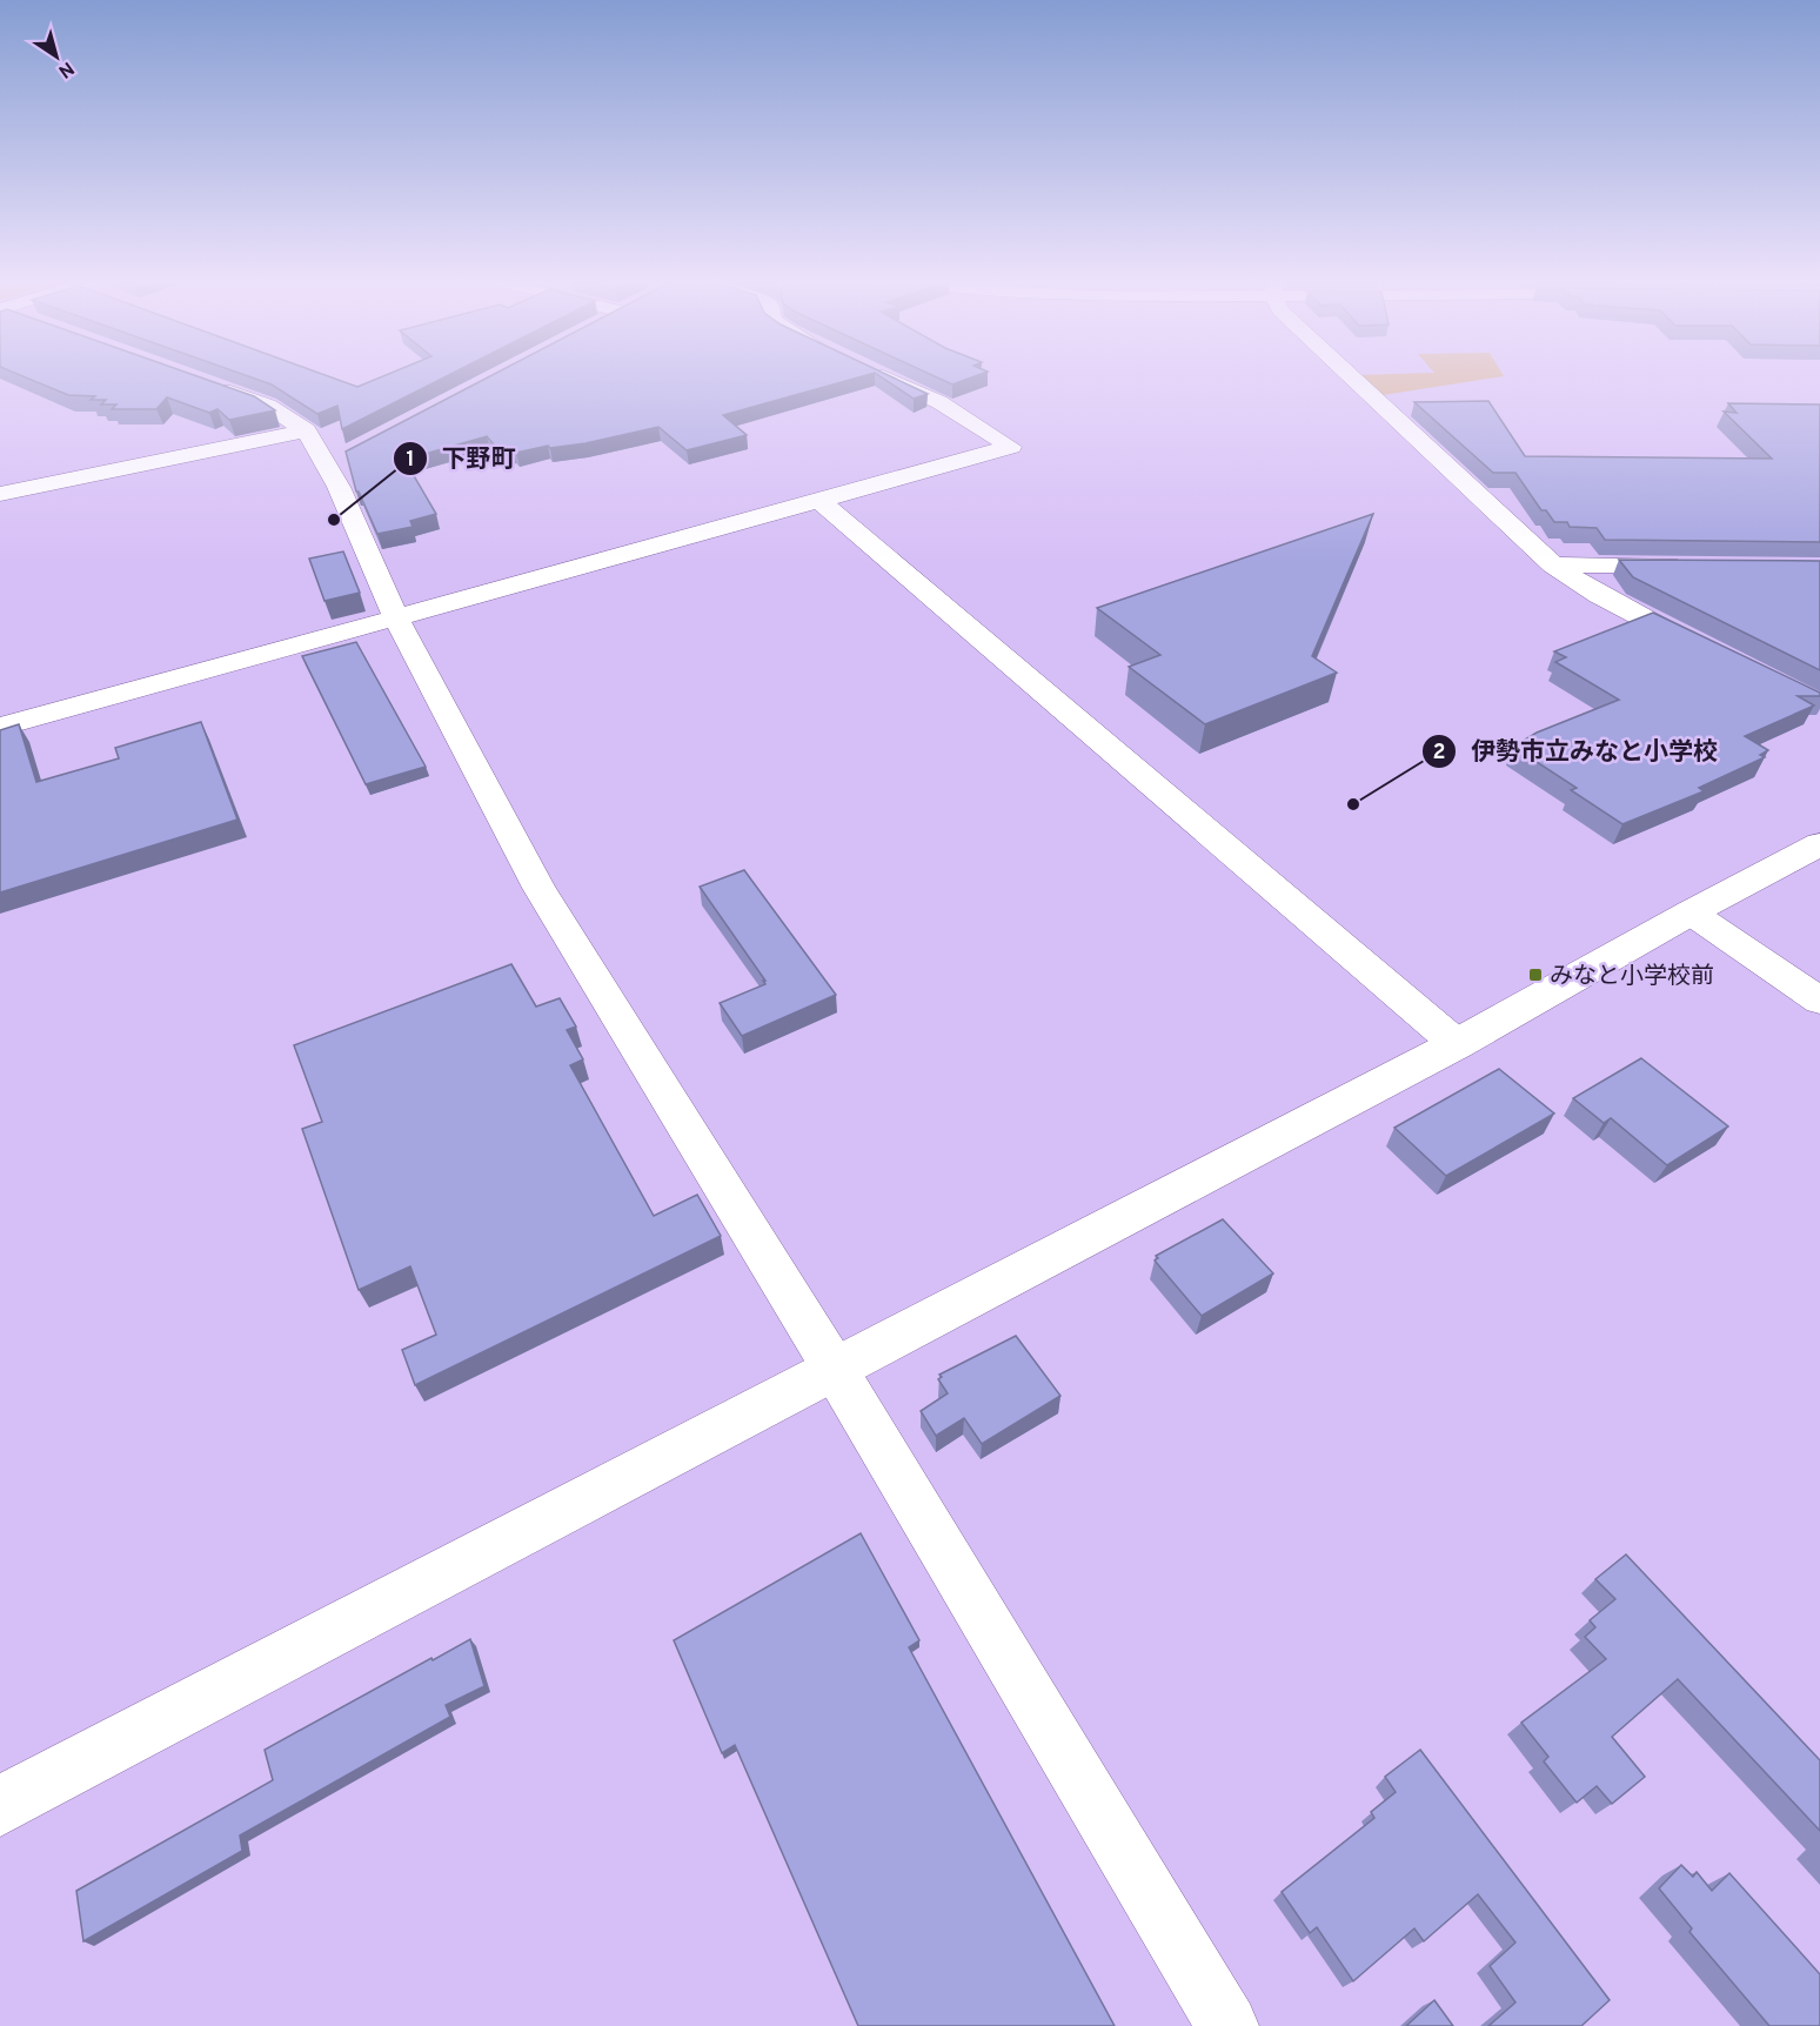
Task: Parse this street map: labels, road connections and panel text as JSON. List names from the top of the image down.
{
  "places": {
    "other": ["下野町", "伊勢市立みなと小学校"],
    "transit": ["みなと小学校前"]
  },
  "north": "bottom right"
}
